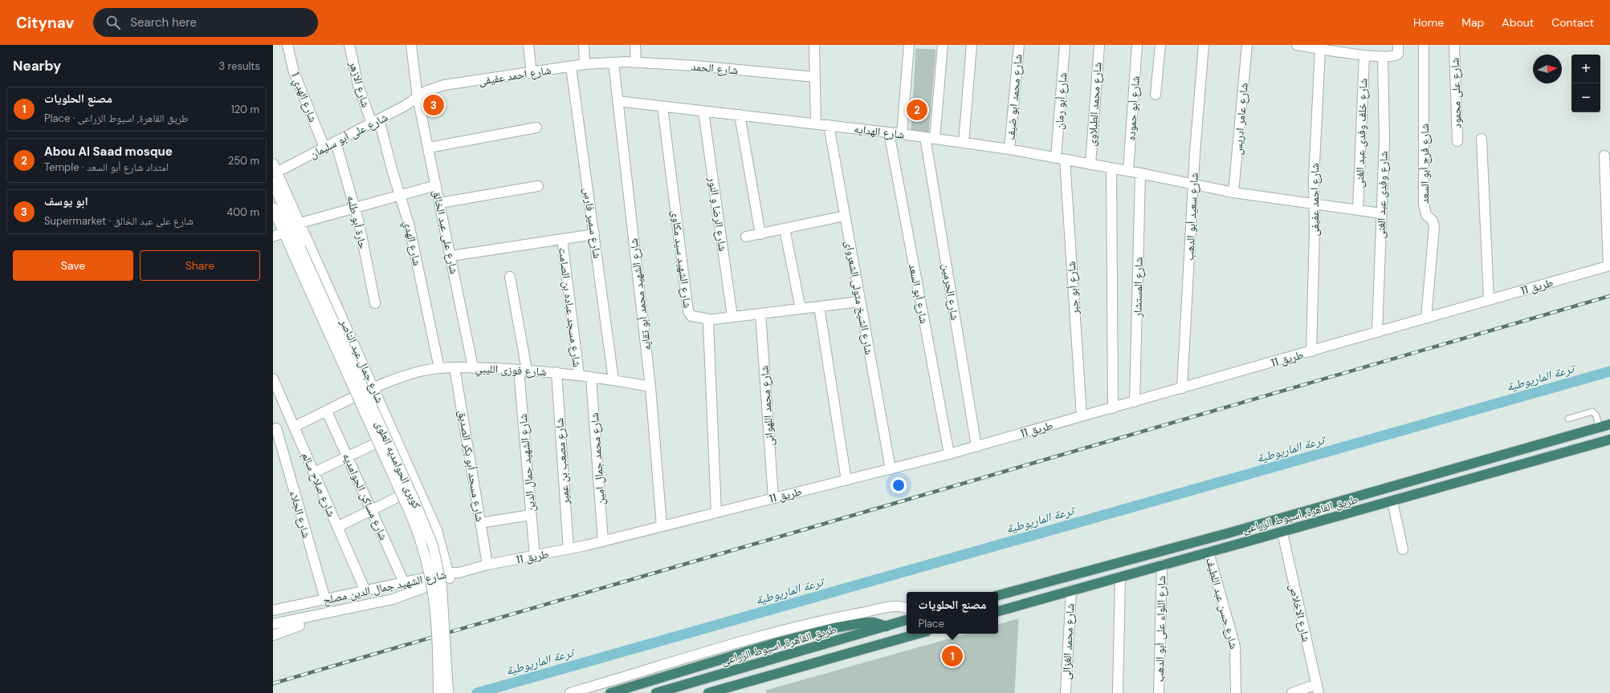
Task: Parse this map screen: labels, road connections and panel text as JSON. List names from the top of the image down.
{
  "streets": {
    "highway": ["طريق القاهرة, اسيوط الزراعى"],
    "street": [
      "شارع الحمد",
      "شارع احمد عفيفى",
      "شارع الازهر",
      "شارع على محمود",
      "شارع الهدي 1",
      "شارع محمد ابو ضيف",
      "شارع أبو رمان",
      "شارع محمد الطبلاوى",
      "شارع أبو حموده",
      "شارع عامر ادريس",
      "شارع الهدايه",
      "شارع خلف وفدى عبد الغنى",
      "شارع على أبو سليمان",
      "شارع فرج أبو السعد",
      "شارع وفدى عبد الغنى",
      "شارع الرضا و النور",
      "شارع سعيد أبو الدهب",
      "حارة أبو طلبه",
      "شارع سمير فارس",
      "شارع على عبد الخالق",
      "شارع الهدي",
      "شارع الشهيد سيد مكاوى",
      "طريق 11",
      "شارع المستشار",
      "شارع أبو جبر",
      "شارع الحرمين",
      "شارع أبو السعد",
      "شارع الشهيد محمد أبو تقايه",
      "شارع الشيخ متولى الشعرواى",
      "شارع مسجد عباده بن الصامت",
      "شارع جمال عبد الناصر",
      "شارع فوزى الليبي",
      "شارع محمد اللهوانى",
      "شارع محمد جمال امين",
      "شارع مصعب بن عمير",
      "شارع الشهيد جمال الدين",
      "كوبرى الحوامديه العلوى",
      "شارع مسجد أبو بكر الصديق",
      "شارع صلاح سالم",
      "شارع مساكن الحوامديه",
      "شارع الجلاء",
      "شارع الشهيد جمال الدين مصلح",
      "شارع حسن عبد اللطيف",
      "شارع الاخلاص",
      "شارع اللواء على أبو الدهب",
      "شارع محمد الغزالى"
    ]
  },
  "crossings": [
    ["شارع الحمد", "شارع احمد عفيفى"],
    ["شارع الحمد", "شارع الشهيد محمد أبو تقايه"],
    ["شارع احمد عفيفى", "شارع الهدايه"],
    ["شارع احمد عفيفى", "شارع على أبو سليمان"],
    ["شارع احمد عفيفى", "شارع سمير فارس"],
    ["شارع احمد عفيفى", "شارع على عبد الخالق"],
    ["شارع احمد عفيفى", "طريق 11"],
    ["شارع احمد عفيفى", "شارع الشهيد محمد أبو تقايه"],
    ["شارع الازهر", "شارع على أبو سليمان"],
    ["شارع الازهر", "شارع الهدي"],
    ["شارع الهدي 1", "شارع على أبو سليمان"],
    ["شارع محمد ابو ضيف", "شارع الهدايه"],
    ["شارع أبو رمان", "شارع الهدايه"],
    ["شارع أبو رمان", "شارع أبو جبر"],
    ["شارع محمد الطبلاوى", "شارع الهدايه"],
    ["شارع أبو حموده", "شارع الهدايه"],
    ["شارع عامر ادريس", "شارع الهدايه"],
    ["شارع الهدايه", "شارع خلف وفدى عبد الغنى"],
    ["شارع الهدايه", "شارع وفدى عبد الغنى"],
    ["شارع الهدايه", "شارع الرضا و النور"],
    ["شارع الهدايه", "شارع سعيد أبو الدهب"],
    ["شارع الهدايه", "شارع الشهيد سيد مكاوى"],
    ["شارع الهدايه", "شارع المستشار"],
    ["شارع الهدايه", "شارع أبو جبر"],
    ["شارع الهدايه", "شارع الحرمين"],
    ["شارع الهدايه", "شارع أبو السعد"],
    ["شارع الهدايه", "شارع الشهيد محمد أبو تقايه"],
    ["شارع الهدايه", "شارع الشيخ متولى الشعرواى"],
    ["شارع على أبو سليمان", "حارة أبو طلبه"],
    ["شارع على أبو سليمان", "شارع على عبد الخالق"],
    ["شارع على أبو سليمان", "شارع الهدي"],
    ["شارع على أبو سليمان", "شارع جمال عبد الناصر"],
    ["شارع فرج أبو السعد", "طريق 11"],
    ["شارع وفدى عبد الغنى", "طريق 11"],
    ["شارع سعيد أبو الدهب", "طريق 11"],
    ["شارع سمير فارس", "شارع فوزى الليبي"],
    ["شارع على عبد الخالق", "شارع فوزى الليبي"],
    ["شارع الهدي", "شارع فوزى الليبي"],
    ["طريق 11", "شارع المستشار"],
    ["طريق 11", "شارع أبو جبر"],
    ["طريق 11", "شارع الحرمين"],
    ["طريق 11", "شارع أبو السعد"],
    ["طريق 11", "شارع الشهيد محمد أبو تقايه"],
    ["طريق 11", "شارع الشيخ متولى الشعرواى"],
    ["طريق 11", "شارع محمد اللهوانى"],
    ["طريق 11", "شارع محمد جمال امين"],
    ["طريق 11", "شارع مصعب بن عمير"],
    ["طريق 11", "شارع الشهيد جمال الدين"],
    ["طريق 11", "شارع مسجد أبو بكر الصديق"],
    ["طريق 11", "شارع الشهيد جمال الدين مصلح"],
    ["شارع الشهيد محمد أبو تقايه", "شارع فوزى الليبي"],
    ["شارع مسجد عباده بن الصامت", "شارع فوزى الليبي"],
    ["شارع جمال عبد الناصر", "شارع فوزى الليبي"],
    ["شارع جمال عبد الناصر", "شارع الشهيد جمال الدين مصلح"],
    ["شارع فوزى الليبي", "شارع محمد جمال امين"],
    ["شارع فوزى الليبي", "شارع مصعب بن عمير"],
    ["شارع فوزى الليبي", "شارع الشهيد جمال الدين"],
    ["شارع فوزى الليبي", "شارع مسجد أبو بكر الصديق"],
    ["شارع فوزى الليبي", "شارع صلاح سالم"],
    ["شارع فوزى الليبي", "شارع مساكن الحوامديه"],
    ["شارع فوزى الليبي", "شارع الجلاء"],
    ["شارع صلاح سالم", "شارع الشهيد جمال الدين مصلح"],
    ["شارع مساكن الحوامديه", "شارع الشهيد جمال الدين مصلح"],
    ["شارع الجلاء", "شارع الشهيد جمال الدين مصلح"],
    ["طريق القاهرة, اسيوط الزراعى", "شارع حسن عبد اللطيف"],
    ["طريق القاهرة, اسيوط الزراعى", "شارع الاخلاص"],
    ["طريق القاهرة, اسيوط الزراعى", "شارع اللواء على أبو الدهب"],
    ["طريق القاهرة, اسيوط الزراعى", "شارع محمد الغزالى"]
  ],
  "water": ["ترعة الماريوطية"],
  "north": "right",
  "page": {
    "header": "Citynav",
    "search": "Search here",
    "nav": [
      "Home",
      "Map",
      "About",
      "Contact"
    ],
    "heading": ["Nearby", "3 results"],
    "map_buttons": ["+", "−"],
    "list": [
      {
        "mark": "1",
        "name": "مصنع الحلويات",
        "note": "Place · طريق القاهرة, اسيوط الزراعى",
        "value": "120 m"
      },
      {
        "mark": "2",
        "name": "Abou Al Saad mosque",
        "note": "Temple · امتداد شارع أبو السعد",
        "value": "250 m"
      },
      {
        "mark": "3",
        "name": "ابو يوسف",
        "note": "Supermarket · شارع على عبد الخالق",
        "value": "400 m"
      }
    ],
    "pins": ["3", "2", "1"],
    "buttons": ["Save", "Share"],
    "popup": ["مصنع الحلويات", "Place"]
  }
}
